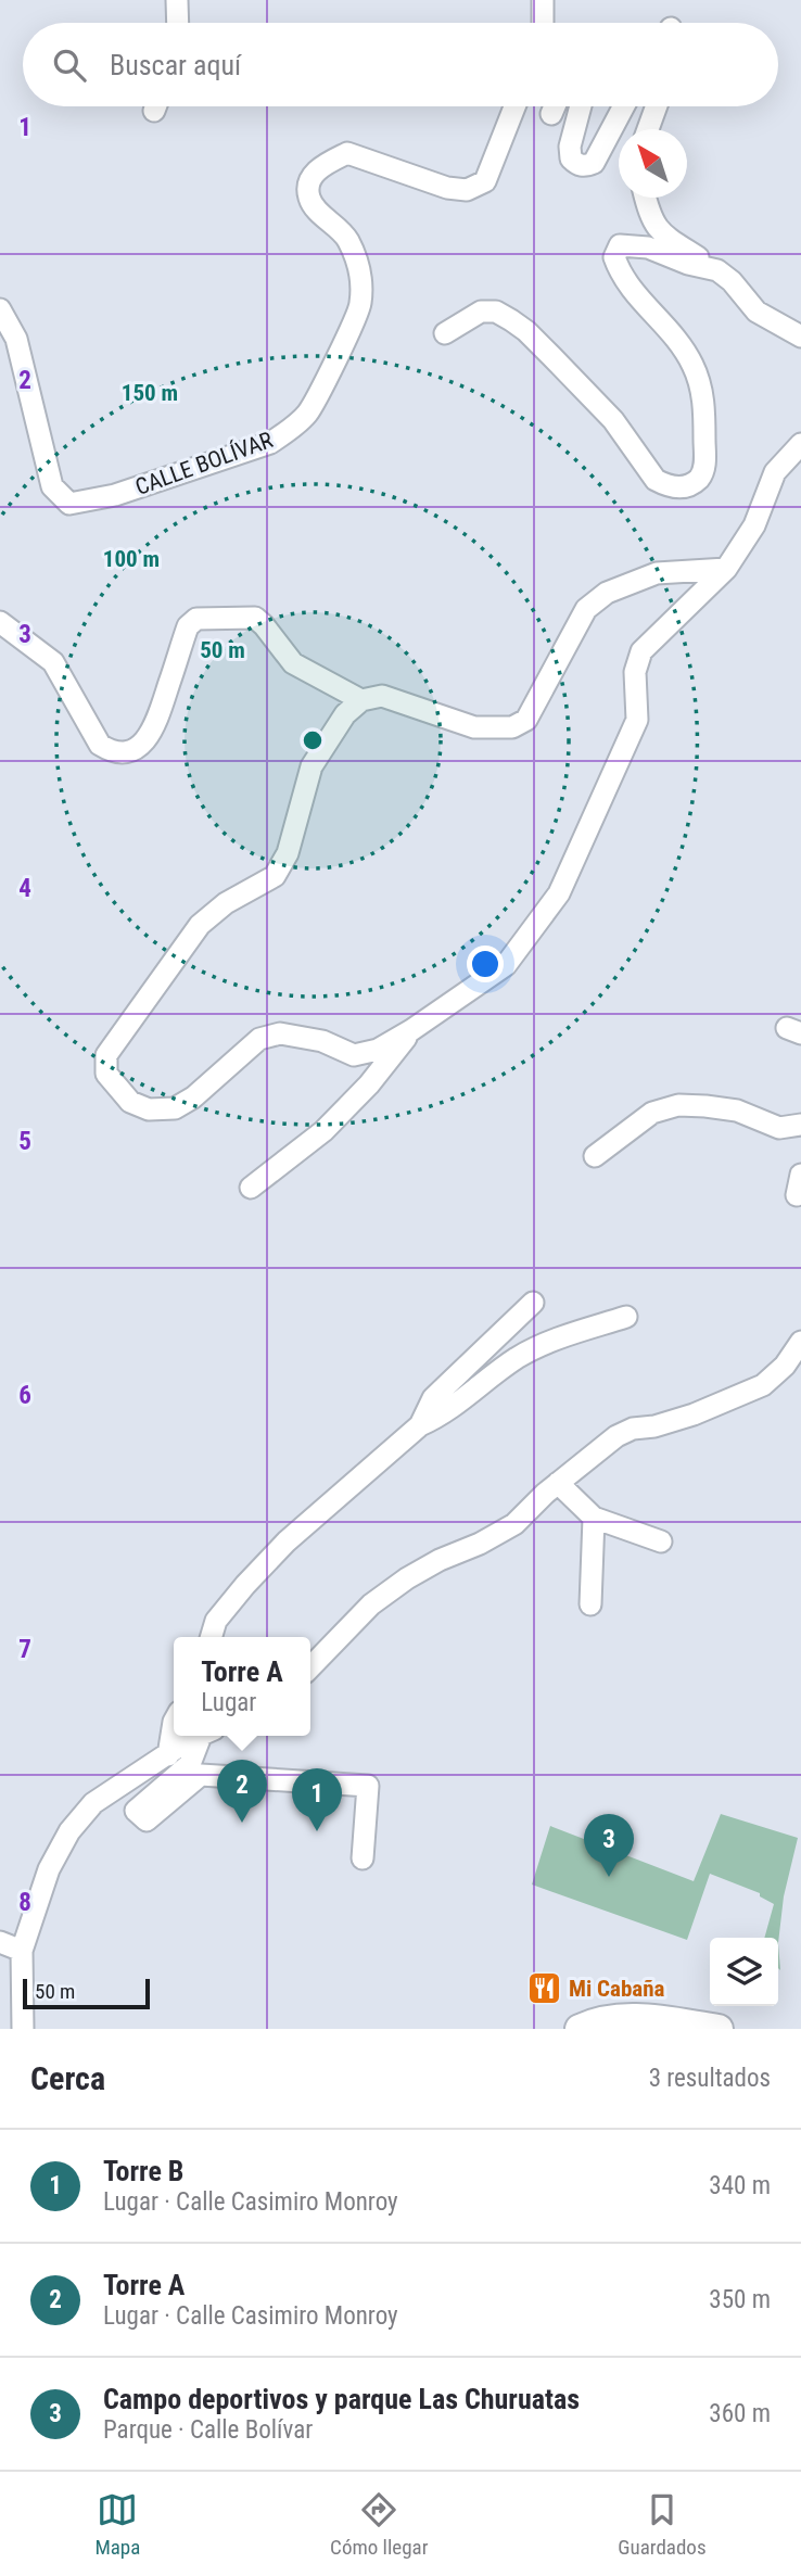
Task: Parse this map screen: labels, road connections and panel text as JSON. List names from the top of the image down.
{
  "streets": {
    "street": ["CALLE BOLÍVAR"]
  },
  "places": {
    "restaurant": ["Mi Cabaña"]
  },
  "scale_bar": "50 m",
  "north": "top left",
  "page": {
    "search": "Buscar aquí",
    "popup": ["Torre A", "Lugar"],
    "pins": ["2", "1", "3"],
    "scale": "50 m",
    "heading": ["Cerca", "3 resultados"],
    "list": [
      {
        "mark": "1",
        "name": "Torre B",
        "note": "Lugar · Calle Casimiro Monroy",
        "value": "340 m"
      },
      {
        "mark": "2",
        "name": "Torre A",
        "note": "Lugar · Calle Casimiro Monroy",
        "value": "350 m"
      },
      {
        "mark": "3",
        "name": "Campo deportivos y parque Las Churuatas",
        "note": "Parque · Calle Bolívar",
        "value": "360 m"
      }
    ],
    "nav": ["Mapa", "Cómo llegar", "Guardados"]
  },
  "grid": {
    "rows": [
      "1",
      "2",
      "3",
      "4",
      "5",
      "6",
      "7",
      "8"
    ]
  },
  "rings": ["150 m", "100 m", "50 m"]
}
